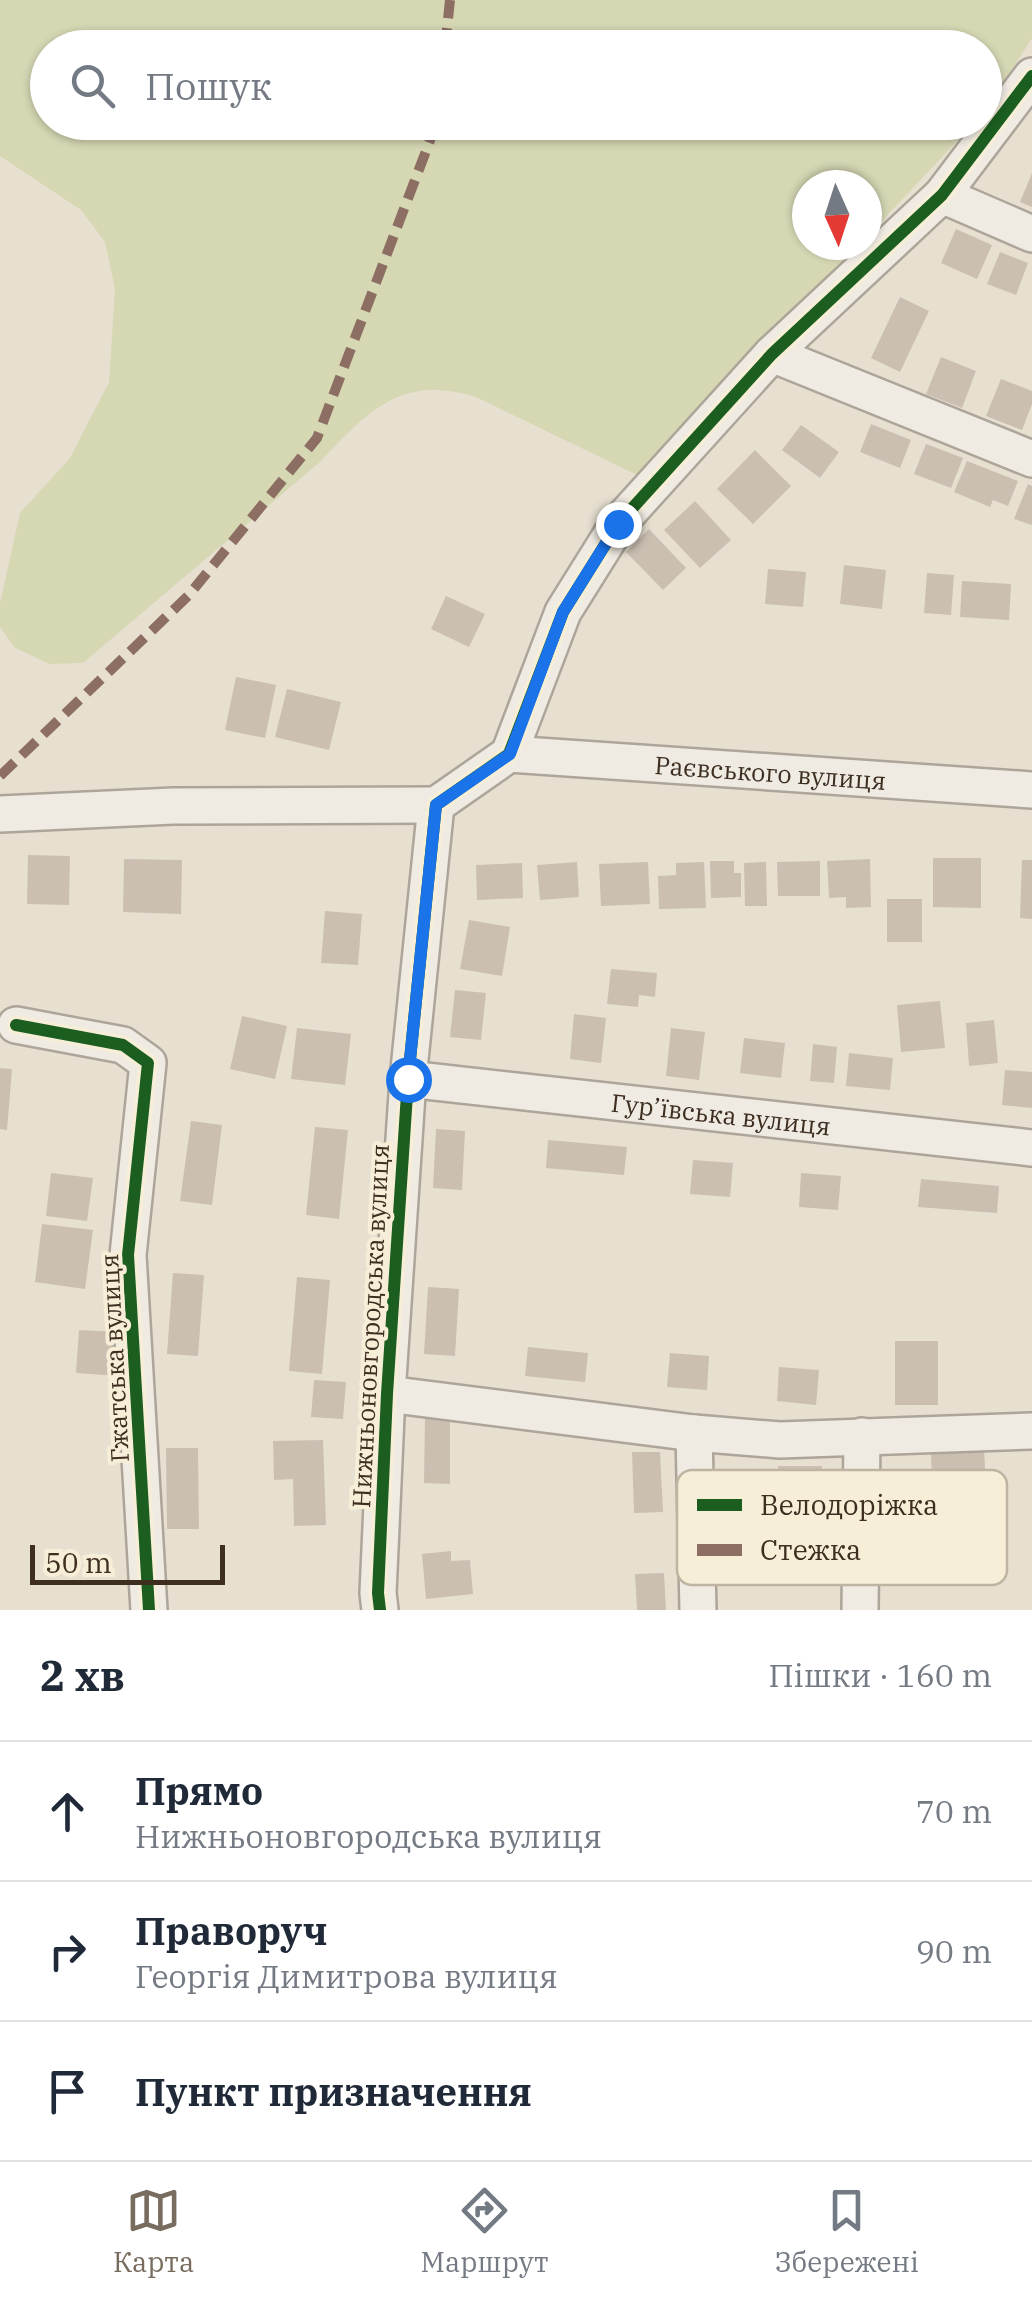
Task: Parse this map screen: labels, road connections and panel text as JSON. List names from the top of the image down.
{
  "streets": {
    "street": [
      "Раєвського вулиця",
      "Гур’ївська вулиця",
      "Нижньоновгородська вулиця",
      "Гжатська вулиця"
    ]
  },
  "crossings": [
    ["Гур’ївська вулиця", "Нижньоновгородська вулиця"]
  ],
  "legend": ["Велодоріжка", "Стежка"],
  "scale_bar": "50 m",
  "north": "bottom",
  "page": {
    "search": "Пошук",
    "scale": "50 m",
    "heading": ["2 хв", "Пішки · 160 m"],
    "list": [
      ["Прямо", "Нижньоновгородська вулиця", "70 m"],
      ["Праворуч", "Георгія Димитрова вулиця", "90 m"],
      "Пункт призначення"
    ],
    "nav": ["Карта", "Маршрут", "Збережені"]
  }
}
